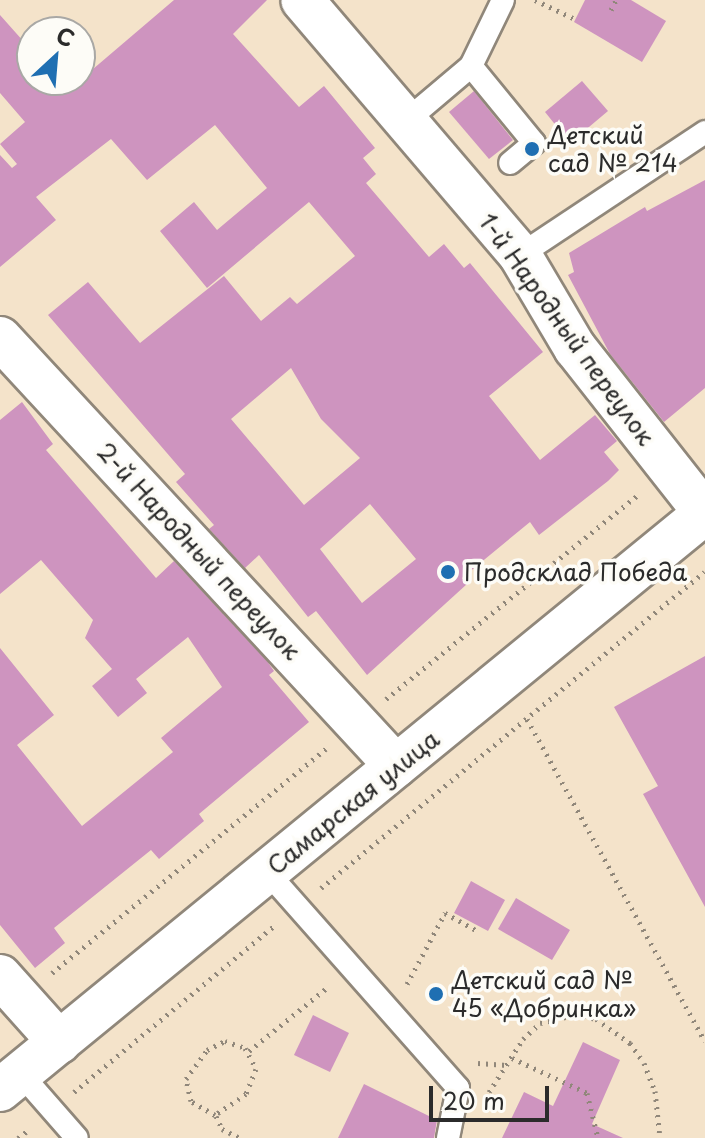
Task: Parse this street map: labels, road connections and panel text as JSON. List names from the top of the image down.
{
  "streets": {
    "street": ["1-й Народный переулок", "2-й Народный переулок", "Самарская улица"]
  },
  "crossings": [
    ["1-й Народный переулок", "Самарская улица"],
    ["2-й Народный переулок", "Самарская улица"]
  ],
  "places": ["Детский сад № 214", "Продсклад Победа", "Детский сад № 45 «Добринка»"],
  "scale_bar": "20 m",
  "north": "top right"
}
